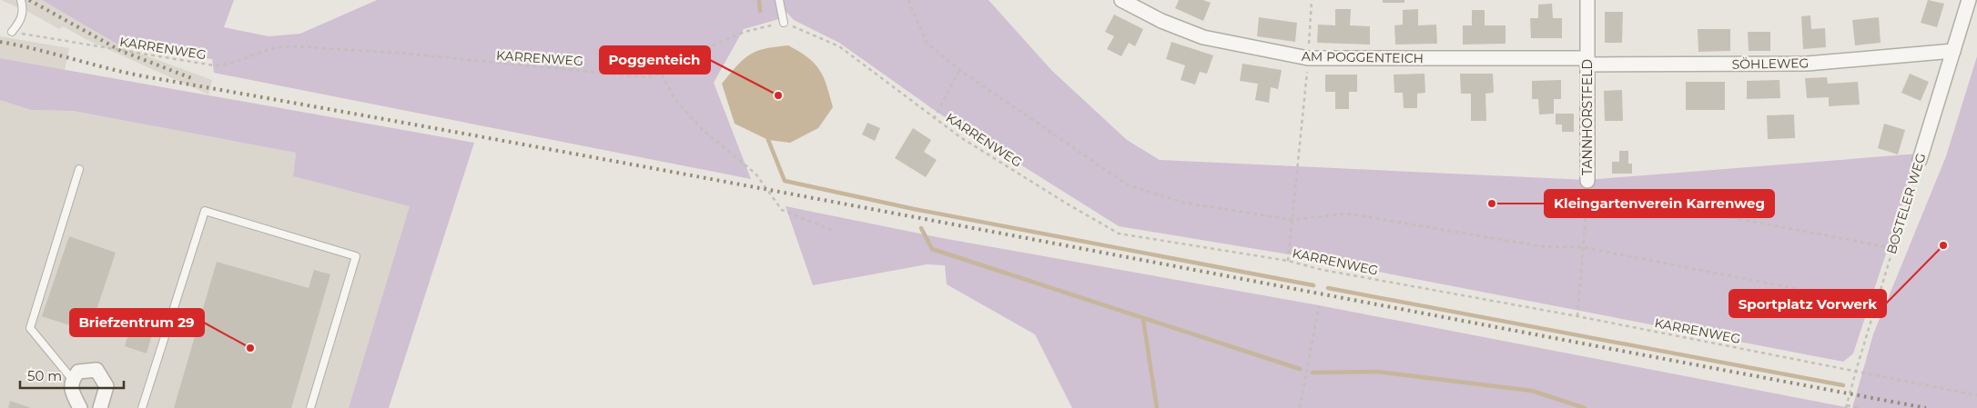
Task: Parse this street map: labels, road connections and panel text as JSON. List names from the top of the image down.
{
  "streets": {
    "street": [
      "AM POGGENTEICH",
      "SÖHLEWEG",
      "TANNHORSTFELD",
      "BOSTELER WEG"
    ],
    "path": ["KARRENWEG"]
  },
  "crossings": [
    ["KARRENWEG", "TANNHORSTFELD"],
    ["KARRENWEG", "BOSTELER WEG"],
    ["AM POGGENTEICH", "SÖHLEWEG"],
    ["AM POGGENTEICH", "TANNHORSTFELD"],
    ["SÖHLEWEG", "TANNHORSTFELD"],
    ["SÖHLEWEG", "BOSTELER WEG"]
  ],
  "places": [
    "Poggenteich",
    "Kleingartenverein Karrenweg",
    "Sportplatz Vorwerk",
    "Briefzentrum 29"
  ],
  "scale_bar": "50 m"
}
